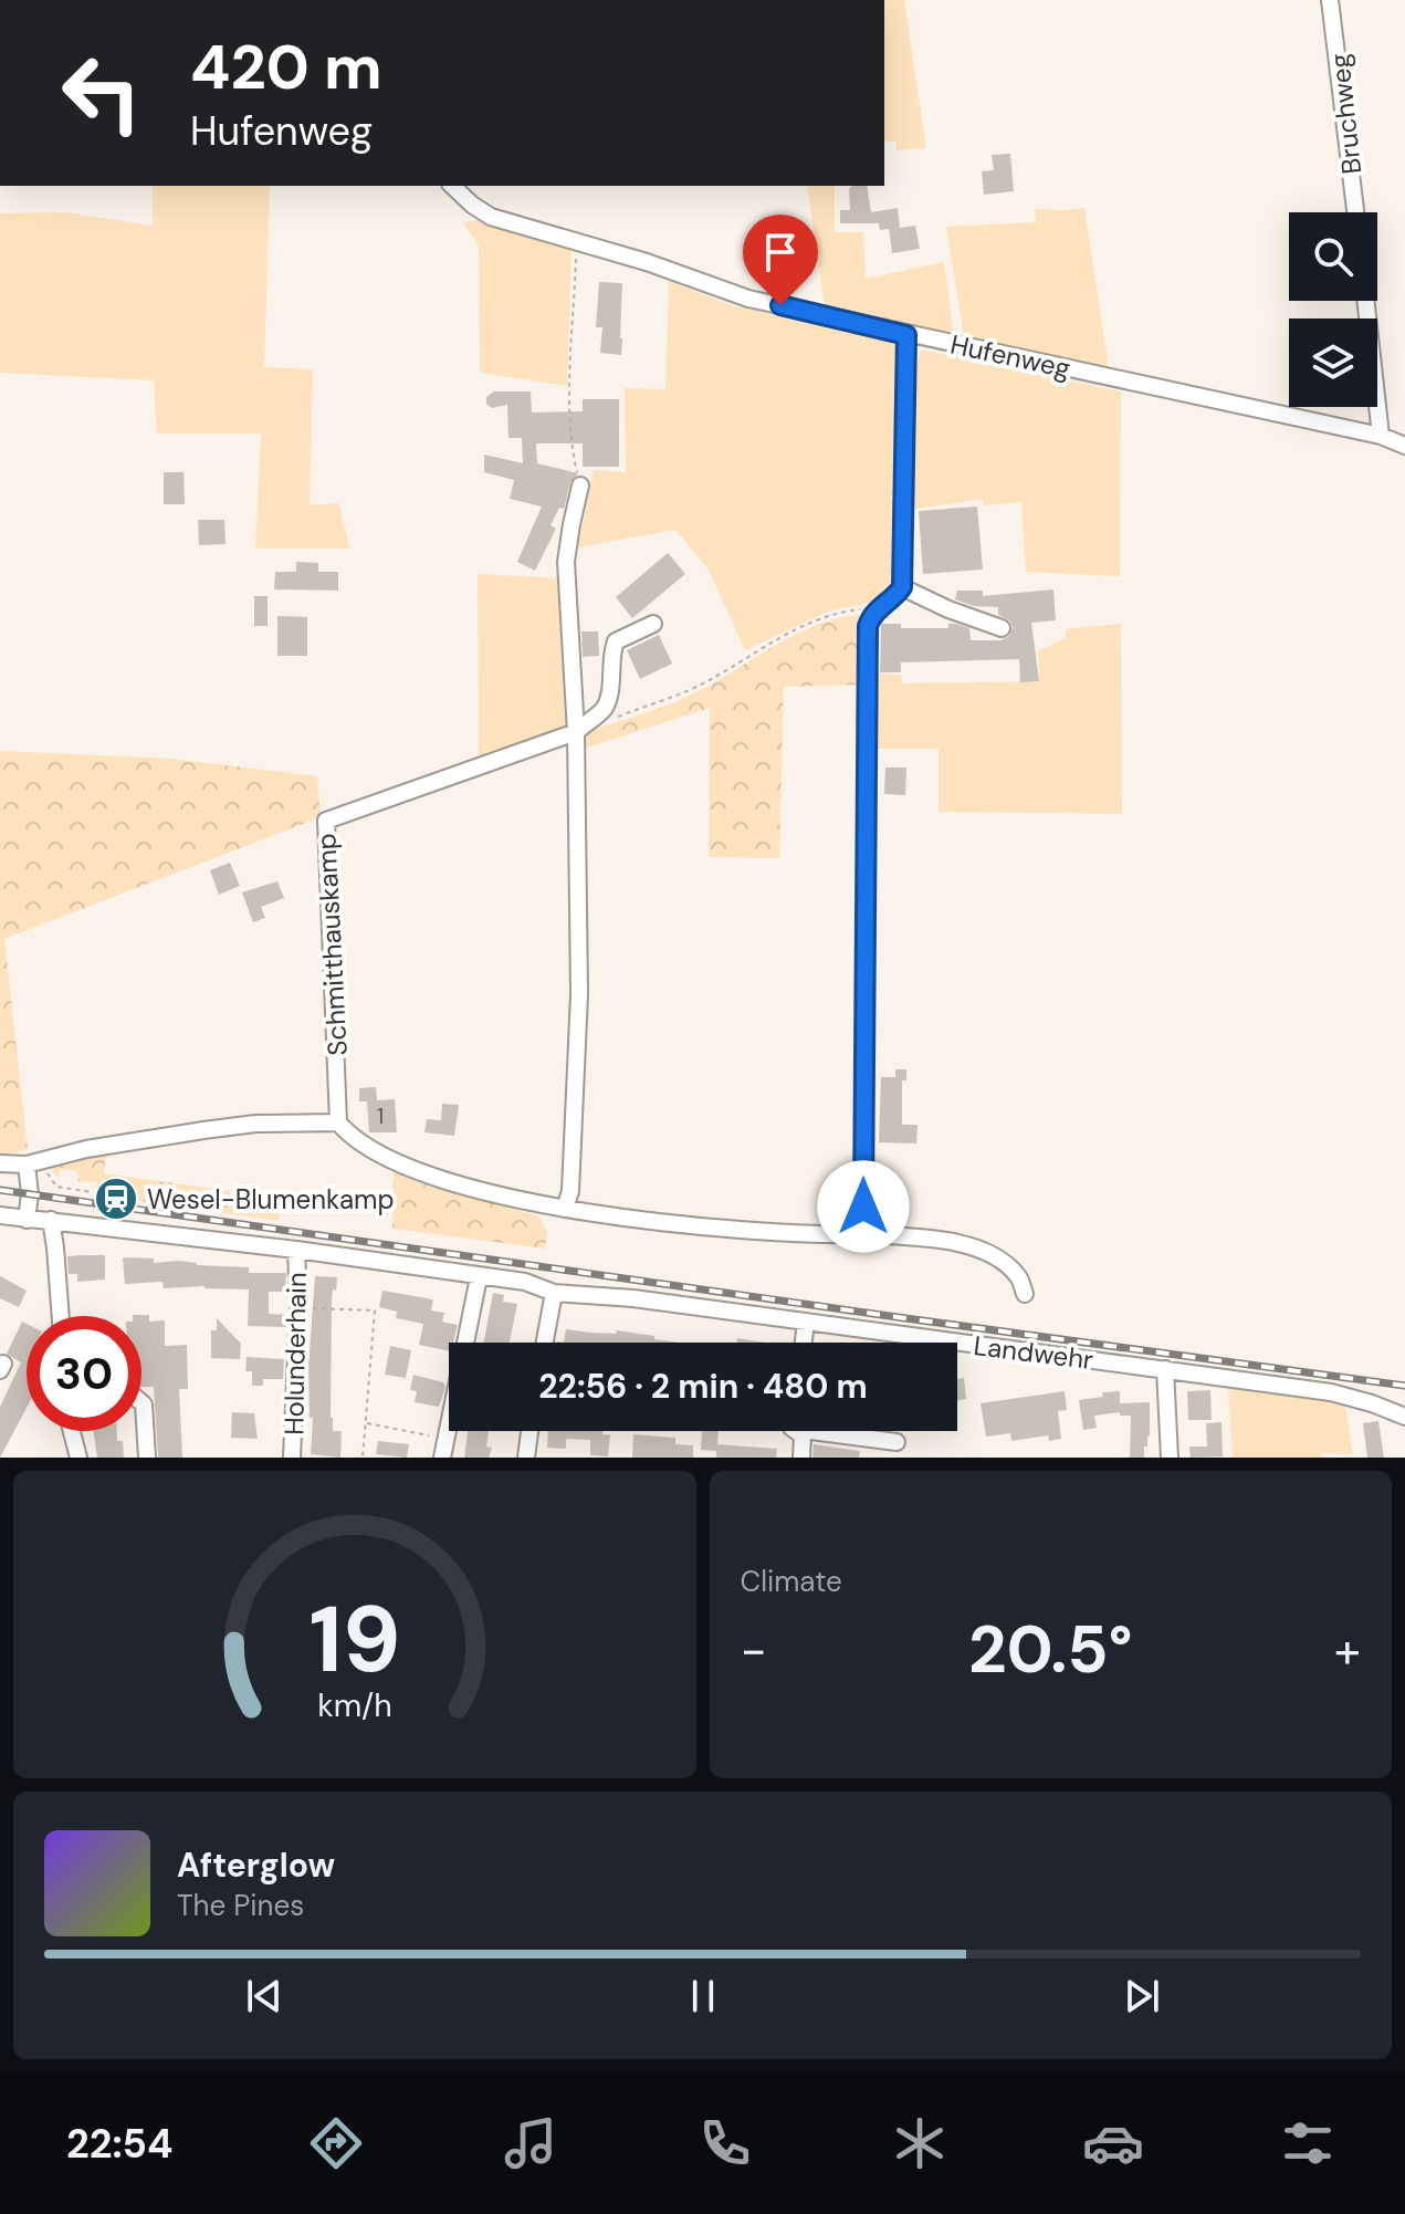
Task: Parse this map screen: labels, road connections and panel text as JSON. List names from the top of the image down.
{
  "streets": {
    "street": [
      "Bruchweg",
      "Hufenweg",
      "Schmitthauskamp",
      "Landwehr",
      "Holunderhain"
    ]
  },
  "crossings": [
    ["Landwehr", "Holunderhain"]
  ],
  "places": {
    "station": ["Wesel-Blumenkamp"]
  },
  "house_numbers": ["1"],
  "page": {
    "turn": ["420 m", "Hufenweg"],
    "limit": "30",
    "trip": "22:56 · 2 min · 480 m",
    "tile": "Climate",
    "heat": ["−", "20.5°", "+"],
    "song": ["Afterglow", "The Pines"],
    "tabs": "22:54",
    "gauge": ["19", "km/h"]
  }
}
